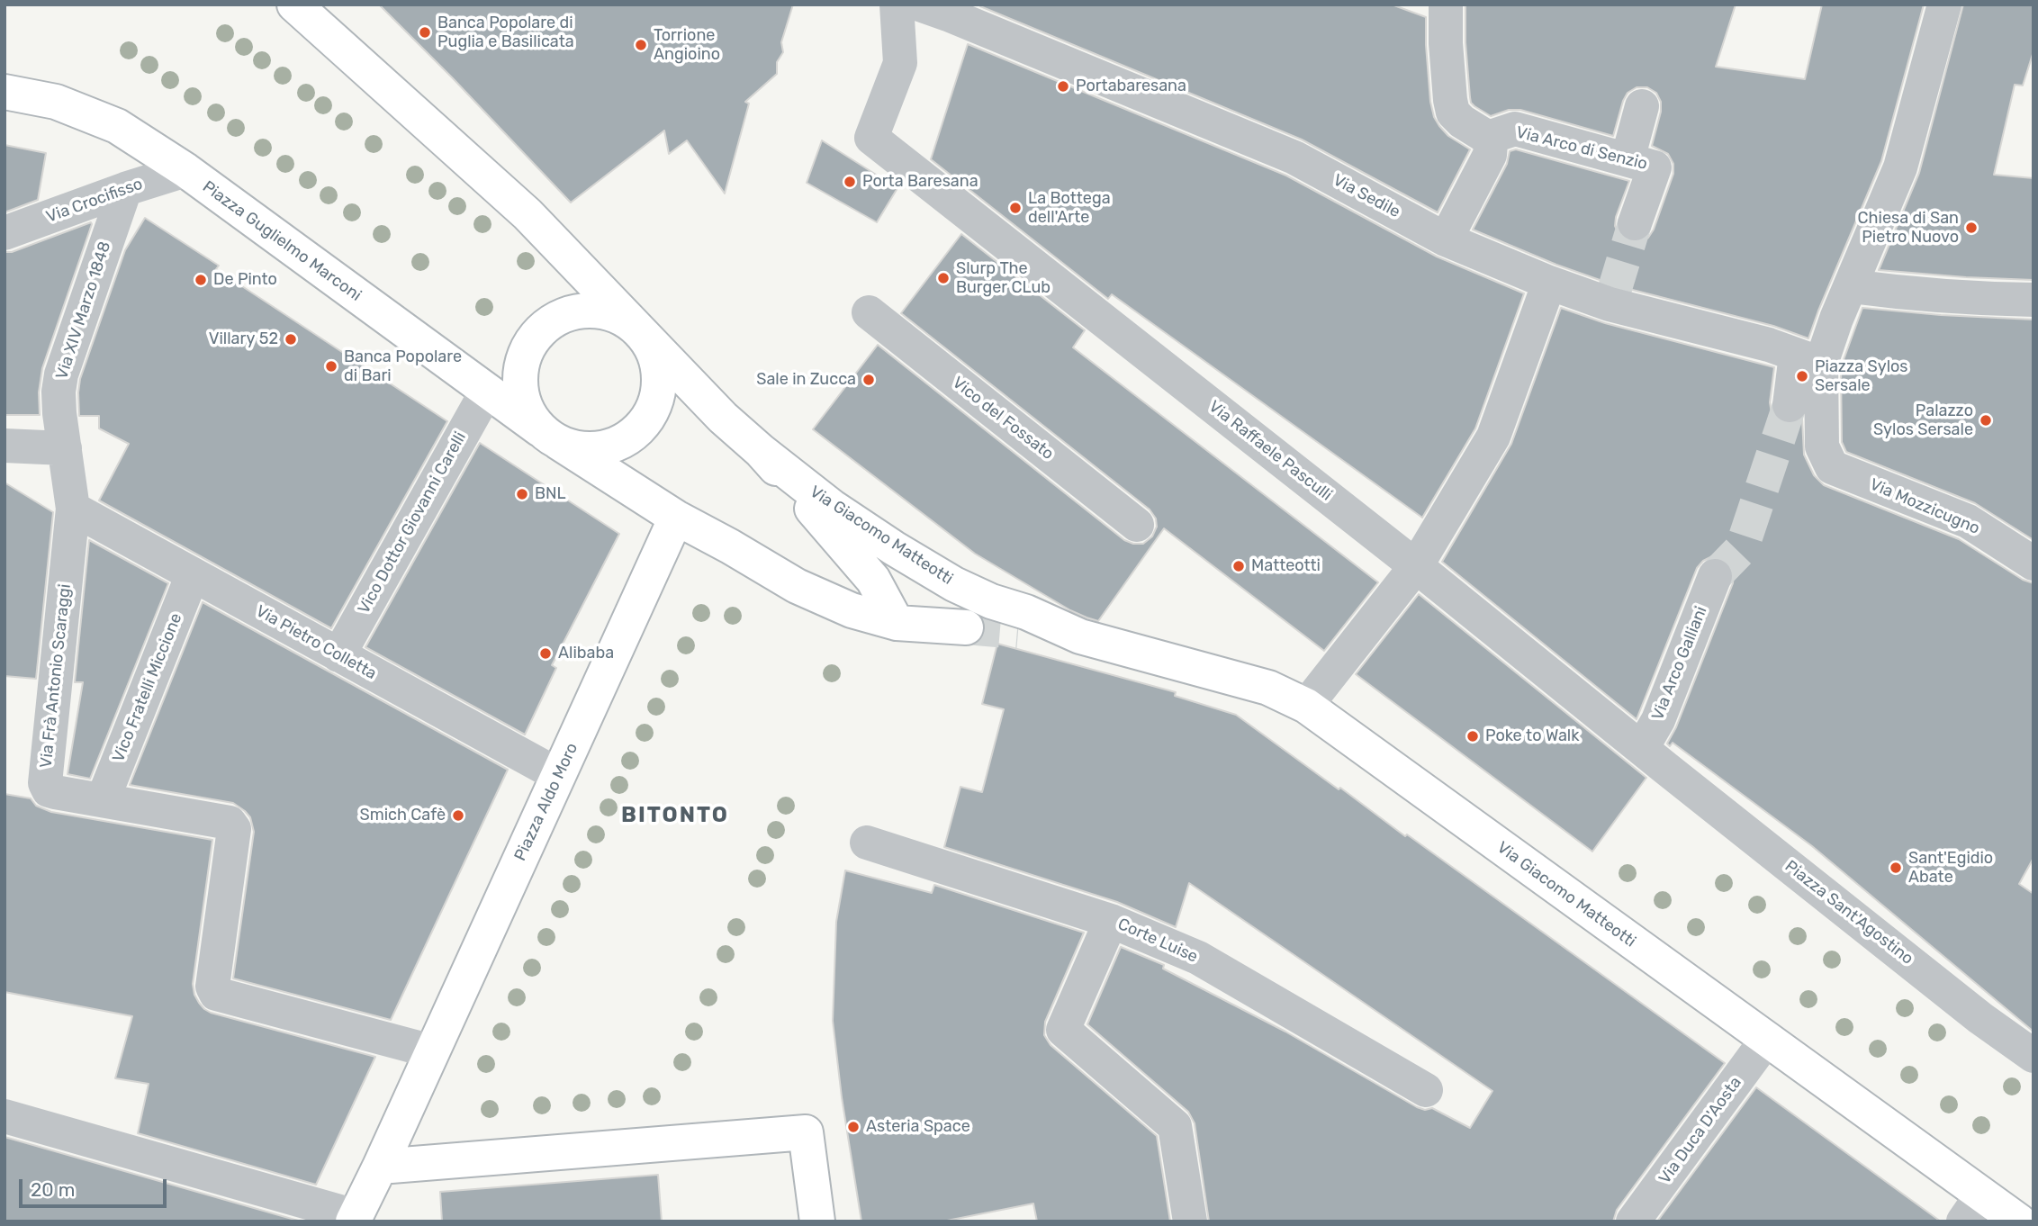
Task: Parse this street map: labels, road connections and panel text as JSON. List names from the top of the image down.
{
  "streets": {
    "street": [
      "Via Arco di Senzio",
      "Via Sedile",
      "Via Crocifisso",
      "Piazza Guglielmo Marconi",
      "Via XIV Marzo 1848",
      "Vico del Fossato",
      "Via Raffaele Pasculli",
      "Via Mozzicugno",
      "Vico Dottor Giovanni Carelli",
      "Via Giacomo Matteotti",
      "Via Pietro Colletta",
      "Via Arco Galliani",
      "Via Frà Antonio Scaraggi",
      "Vico Fratelli Miccione",
      "Piazza Aldo Moro",
      "Piazza Sant'Agostino",
      "Corte Luise",
      "Via Duca D'Aosta"
    ]
  },
  "crossings": [
    ["Via Sedile", "Via Mozzicugno"],
    ["Via Crocifisso", "Piazza Guglielmo Marconi"],
    ["Via Crocifisso", "Via XIV Marzo 1848"],
    ["Piazza Guglielmo Marconi", "Vico Dottor Giovanni Carelli"],
    ["Piazza Guglielmo Marconi", "Via Giacomo Matteotti"],
    ["Piazza Guglielmo Marconi", "Piazza Aldo Moro"],
    ["Via XIV Marzo 1848", "Via Pietro Colletta"],
    ["Via XIV Marzo 1848", "Via Frà Antonio Scaraggi"],
    ["Via Raffaele Pasculli", "Via Arco Galliani"],
    ["Via Raffaele Pasculli", "Piazza Sant'Agostino"],
    ["Vico Dottor Giovanni Carelli", "Via Pietro Colletta"],
    ["Via Giacomo Matteotti", "Via Duca D'Aosta"],
    ["Via Pietro Colletta", "Via Frà Antonio Scaraggi"],
    ["Via Pietro Colletta", "Vico Fratelli Miccione"],
    ["Via Pietro Colletta", "Piazza Aldo Moro"],
    ["Via Arco Galliani", "Piazza Sant'Agostino"],
    ["Via Frà Antonio Scaraggi", "Vico Fratelli Miccione"],
    ["Via Frà Antonio Scaraggi", "Piazza Aldo Moro"]
  ],
  "districts": ["BITONTO"],
  "places": [
    "Banca Popolare di Puglia e Basilicata",
    "Torrione Angioino",
    "Portabaresana",
    "Porta Baresana",
    "La Bottega dell'Arte",
    "Chiesa di San Pietro Nuovo",
    "Slurp The Burger CLub",
    "De Pinto",
    "Villary 52",
    "Banca Popolare di Bari",
    "Piazza Sylos Sersale",
    "Sale in Zucca",
    "Palazzo Sylos Sersale",
    "BNL",
    "Matteotti",
    "Alibaba",
    "Poke to Walk",
    "Smich Cafè",
    "Sant'Egidio Abate",
    "Asteria Space"
  ],
  "scale_bar": "20 m"
}
